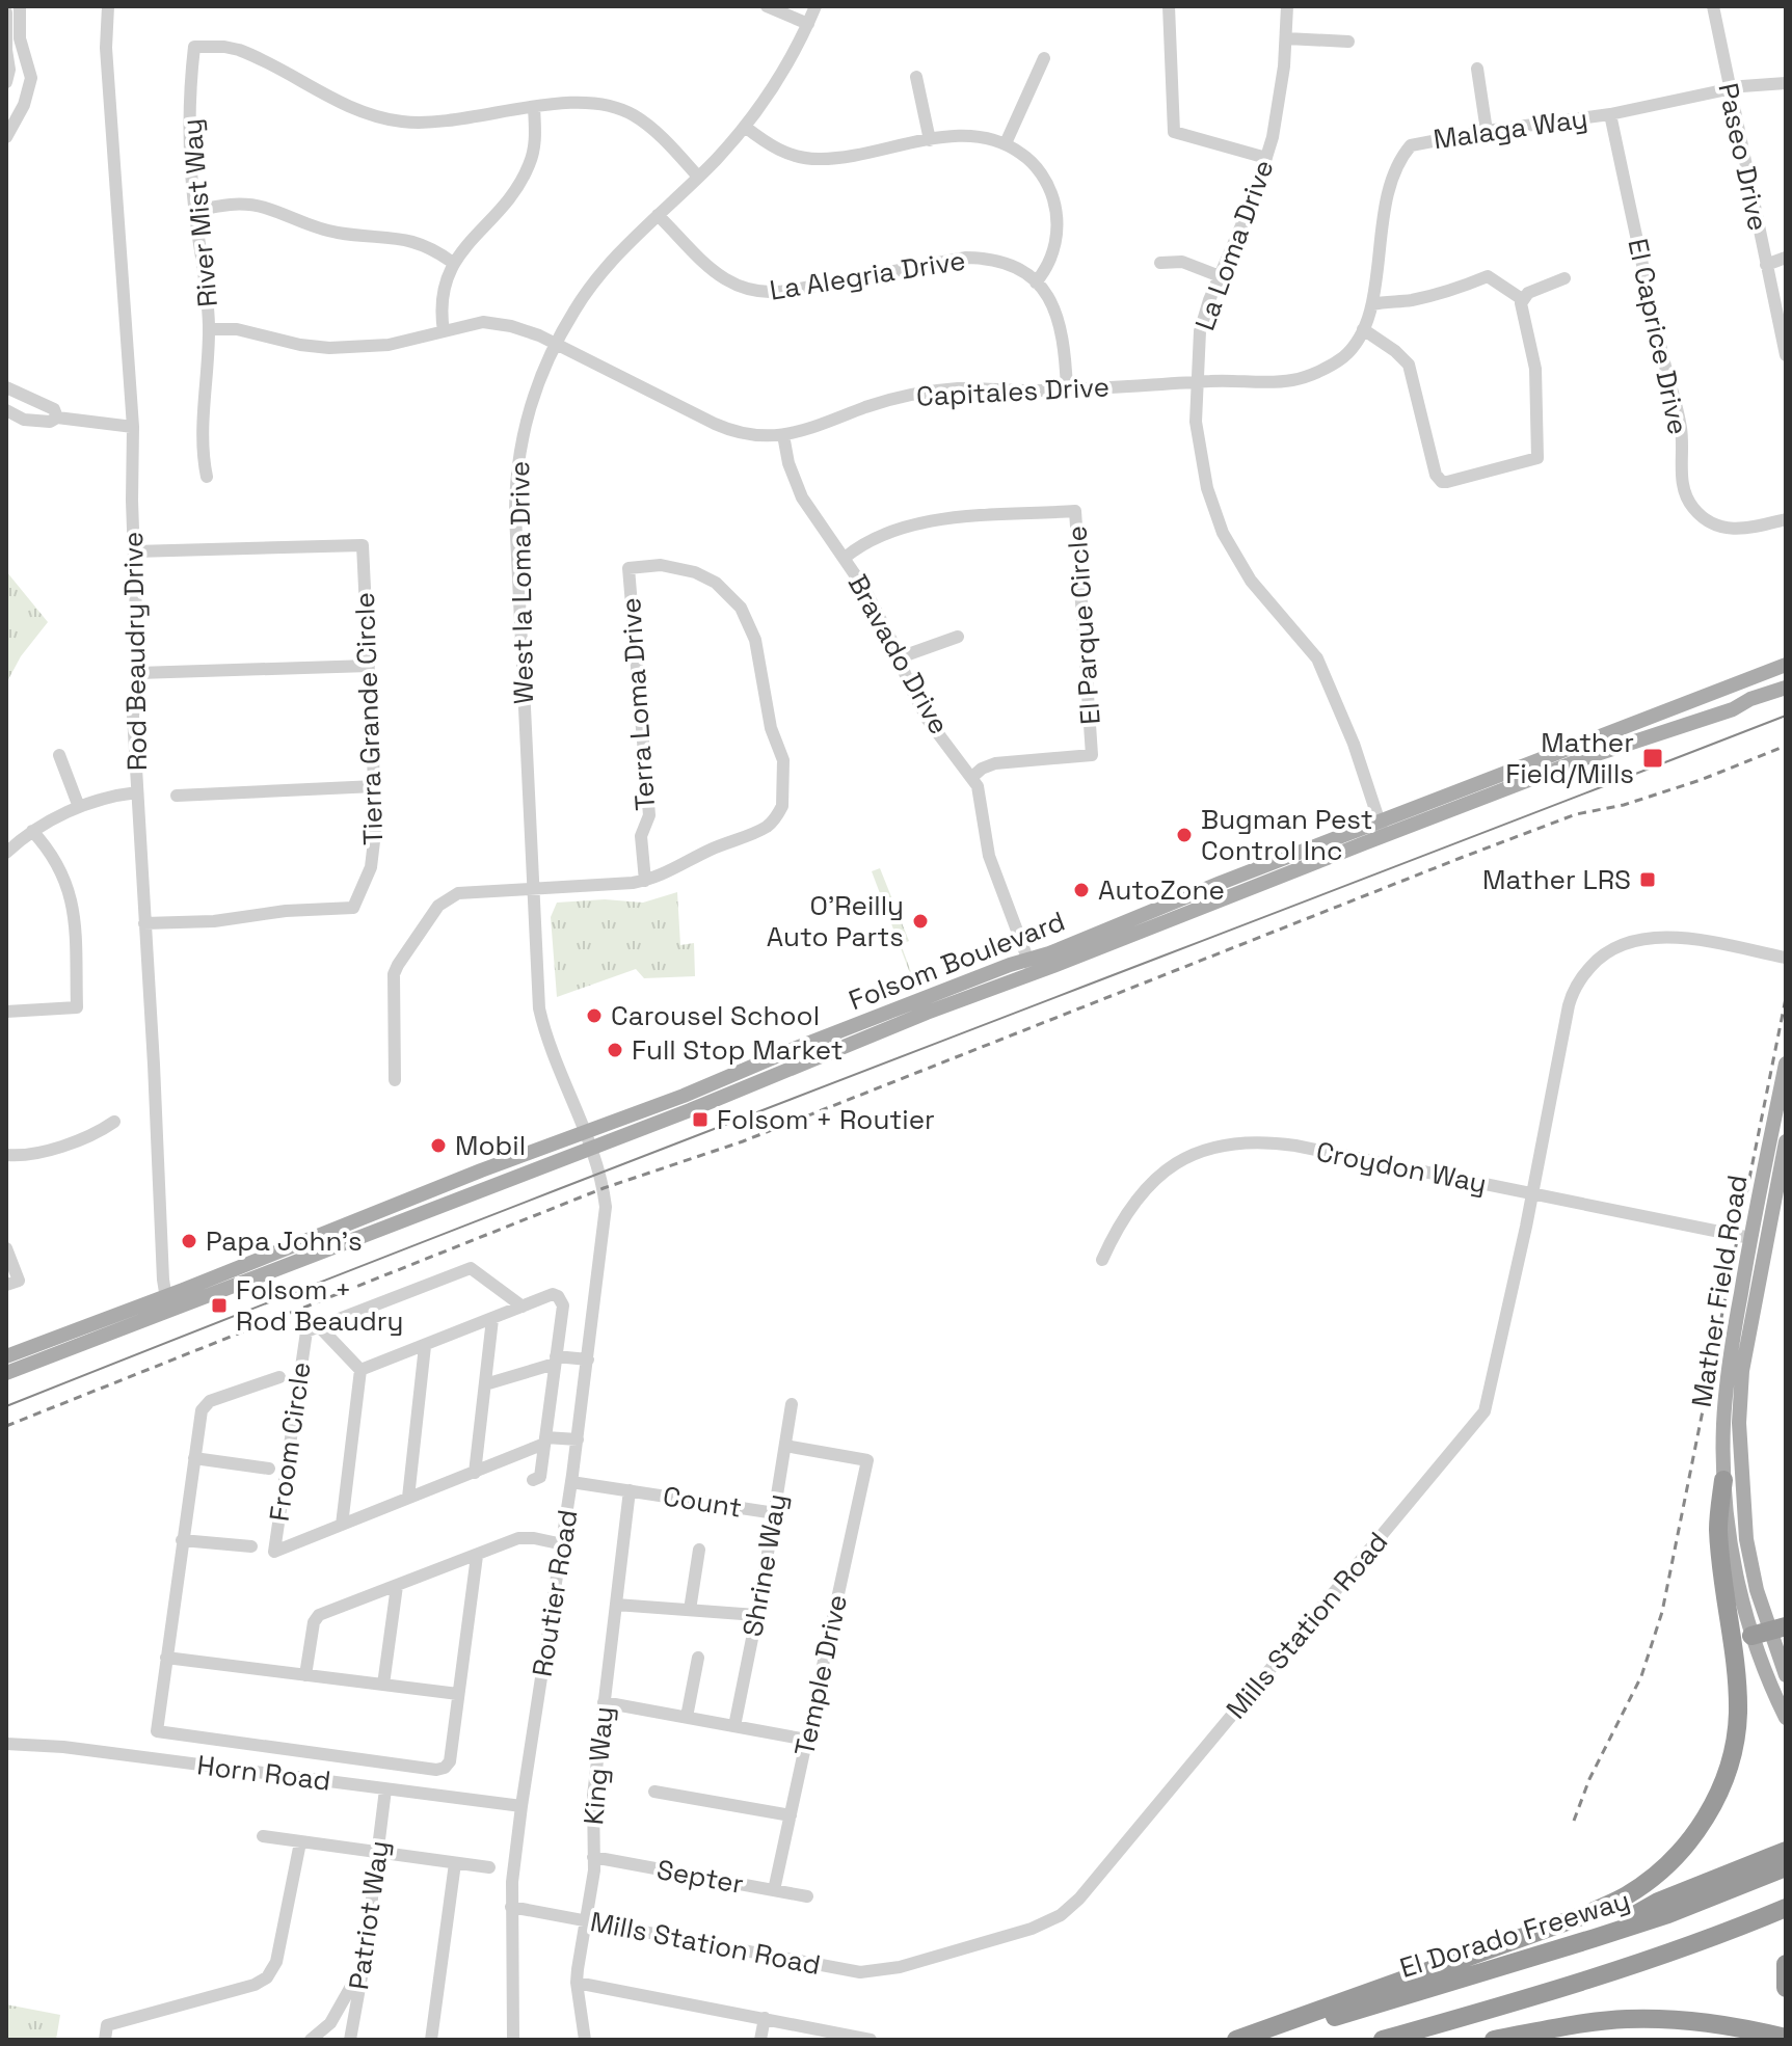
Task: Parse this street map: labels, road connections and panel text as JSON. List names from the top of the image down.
{
  "streets": {
    "highway": ["El Dorado Freeway"],
    "main road": ["Folsom Boulevard", "Mather Field Road"],
    "street": [
      "Malaga Way",
      "Paseo Drive",
      "River Mist Way",
      "La Loma Drive",
      "La Alegria Drive",
      "El Caprice Drive",
      "Capitales Drive",
      "West la Loma Drive",
      "El Parque Circle",
      "Rod Beaudry Drive",
      "Bravado Drive",
      "Terra Loma Drive",
      "Tierra Grande Circle",
      "Croydon Way",
      "Froom Circle",
      "Count",
      "Shrine Way",
      "Routier Road",
      "Mills Station Road",
      "Temple Drive",
      "King Way",
      "Horn Road",
      "Septer",
      "Patriot Way"
    ]
  },
  "crossings": [
    ["Malaga Way", "Paseo Drive"],
    ["Malaga Way", "La Loma Drive"],
    ["Malaga Way", "El Caprice Drive"],
    ["Malaga Way", "Capitales Drive"],
    ["River Mist Way", "Capitales Drive"],
    ["River Mist Way", "West la Loma Drive"],
    ["La Loma Drive", "Capitales Drive"],
    ["La Loma Drive", "Folsom Boulevard"],
    ["La Alegria Drive", "Capitales Drive"],
    ["La Alegria Drive", "West la Loma Drive"],
    ["Capitales Drive", "West la Loma Drive"],
    ["Capitales Drive", "Bravado Drive"],
    ["West la Loma Drive", "Terra Loma Drive"],
    ["West la Loma Drive", "Folsom Boulevard"],
    ["West la Loma Drive", "Routier Road"],
    ["El Parque Circle", "Bravado Drive"],
    ["Rod Beaudry Drive", "Tierra Grande Circle"],
    ["Rod Beaudry Drive", "Folsom Boulevard"],
    ["Bravado Drive", "Folsom Boulevard"],
    ["Folsom Boulevard", "Routier Road"],
    ["Croydon Way", "Mather Field Road"],
    ["Croydon Way", "Mills Station Road"],
    ["Count", "Shrine Way"],
    ["Count", "Routier Road"],
    ["Count", "King Way"],
    ["Shrine Way", "Temple Drive"],
    ["Routier Road", "Mills Station Road"],
    ["Routier Road", "Horn Road"],
    ["Mills Station Road", "King Way"],
    ["Temple Drive", "Septer"],
    ["King Way", "Septer"],
    ["Horn Road", "Patriot Way"]
  ],
  "places": {
    "transit": [
      "Mather Field/Mills",
      "Mather LRS",
      "Folsom + Routier",
      "Folsom + Rod Beaudry"
    ],
    "other": [
      "Bugman Pest Control Inc",
      "AutoZone",
      "O'Reilly Auto Parts",
      "Carousel School",
      "Full Stop Market",
      "Mobil",
      "Papa John's"
    ]
  }
}
